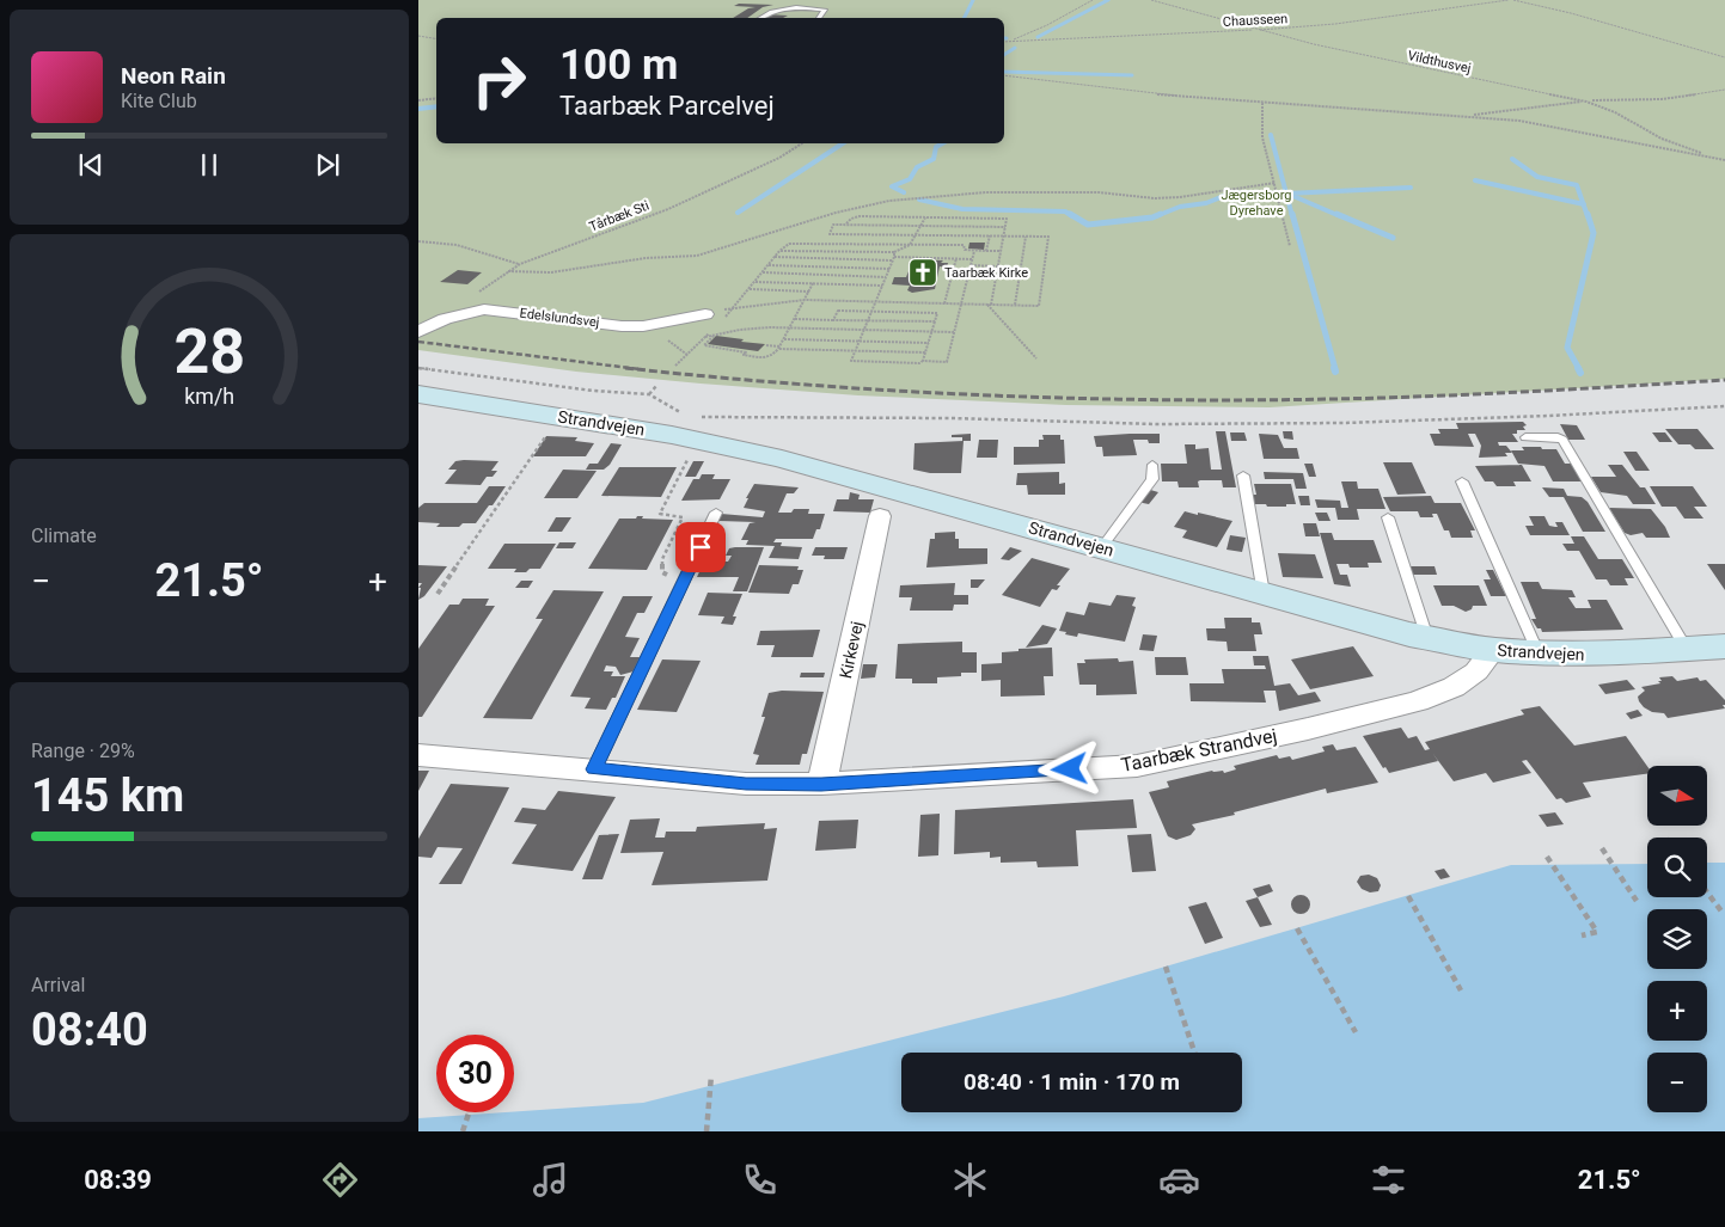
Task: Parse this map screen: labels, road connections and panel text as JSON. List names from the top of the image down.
{
  "streets": {
    "main road": ["Strandvejen"],
    "street": ["Edelslundsvej", "Kirkevej", "Taarbæk Strandvej"],
    "path": ["Chausseen", "Vildthusvej", "Tårbæk Sti"]
  },
  "crossings": [
    ["Chausseen", "Vildthusvej"],
    ["Tårbæk Sti", "Edelslundsvej"],
    ["Strandvejen", "Taarbæk Strandvej"],
    ["Kirkevej", "Taarbæk Strandvej"]
  ],
  "parks": ["Jægersborg Dyrehave"],
  "places": {
    "church": ["Taarbæk Kirke"]
  },
  "north": "right",
  "page": {
    "turn": ["100 m", "Taarbæk Parcelvej"],
    "song": ["Neon Rain", "Kite Club"],
    "tile": [
      "Climate",
      ["Range · 29%", "145 km"],
      ["Arrival", "08:40"]
    ],
    "heat": ["−", "21.5°", "+"],
    "map_buttons": ["+", "−"],
    "limit": "30",
    "trip": "08:40 · 1 min · 170 m",
    "tabs": ["08:39", "21.5°"],
    "gauge": ["28", "km/h"]
  }
}
